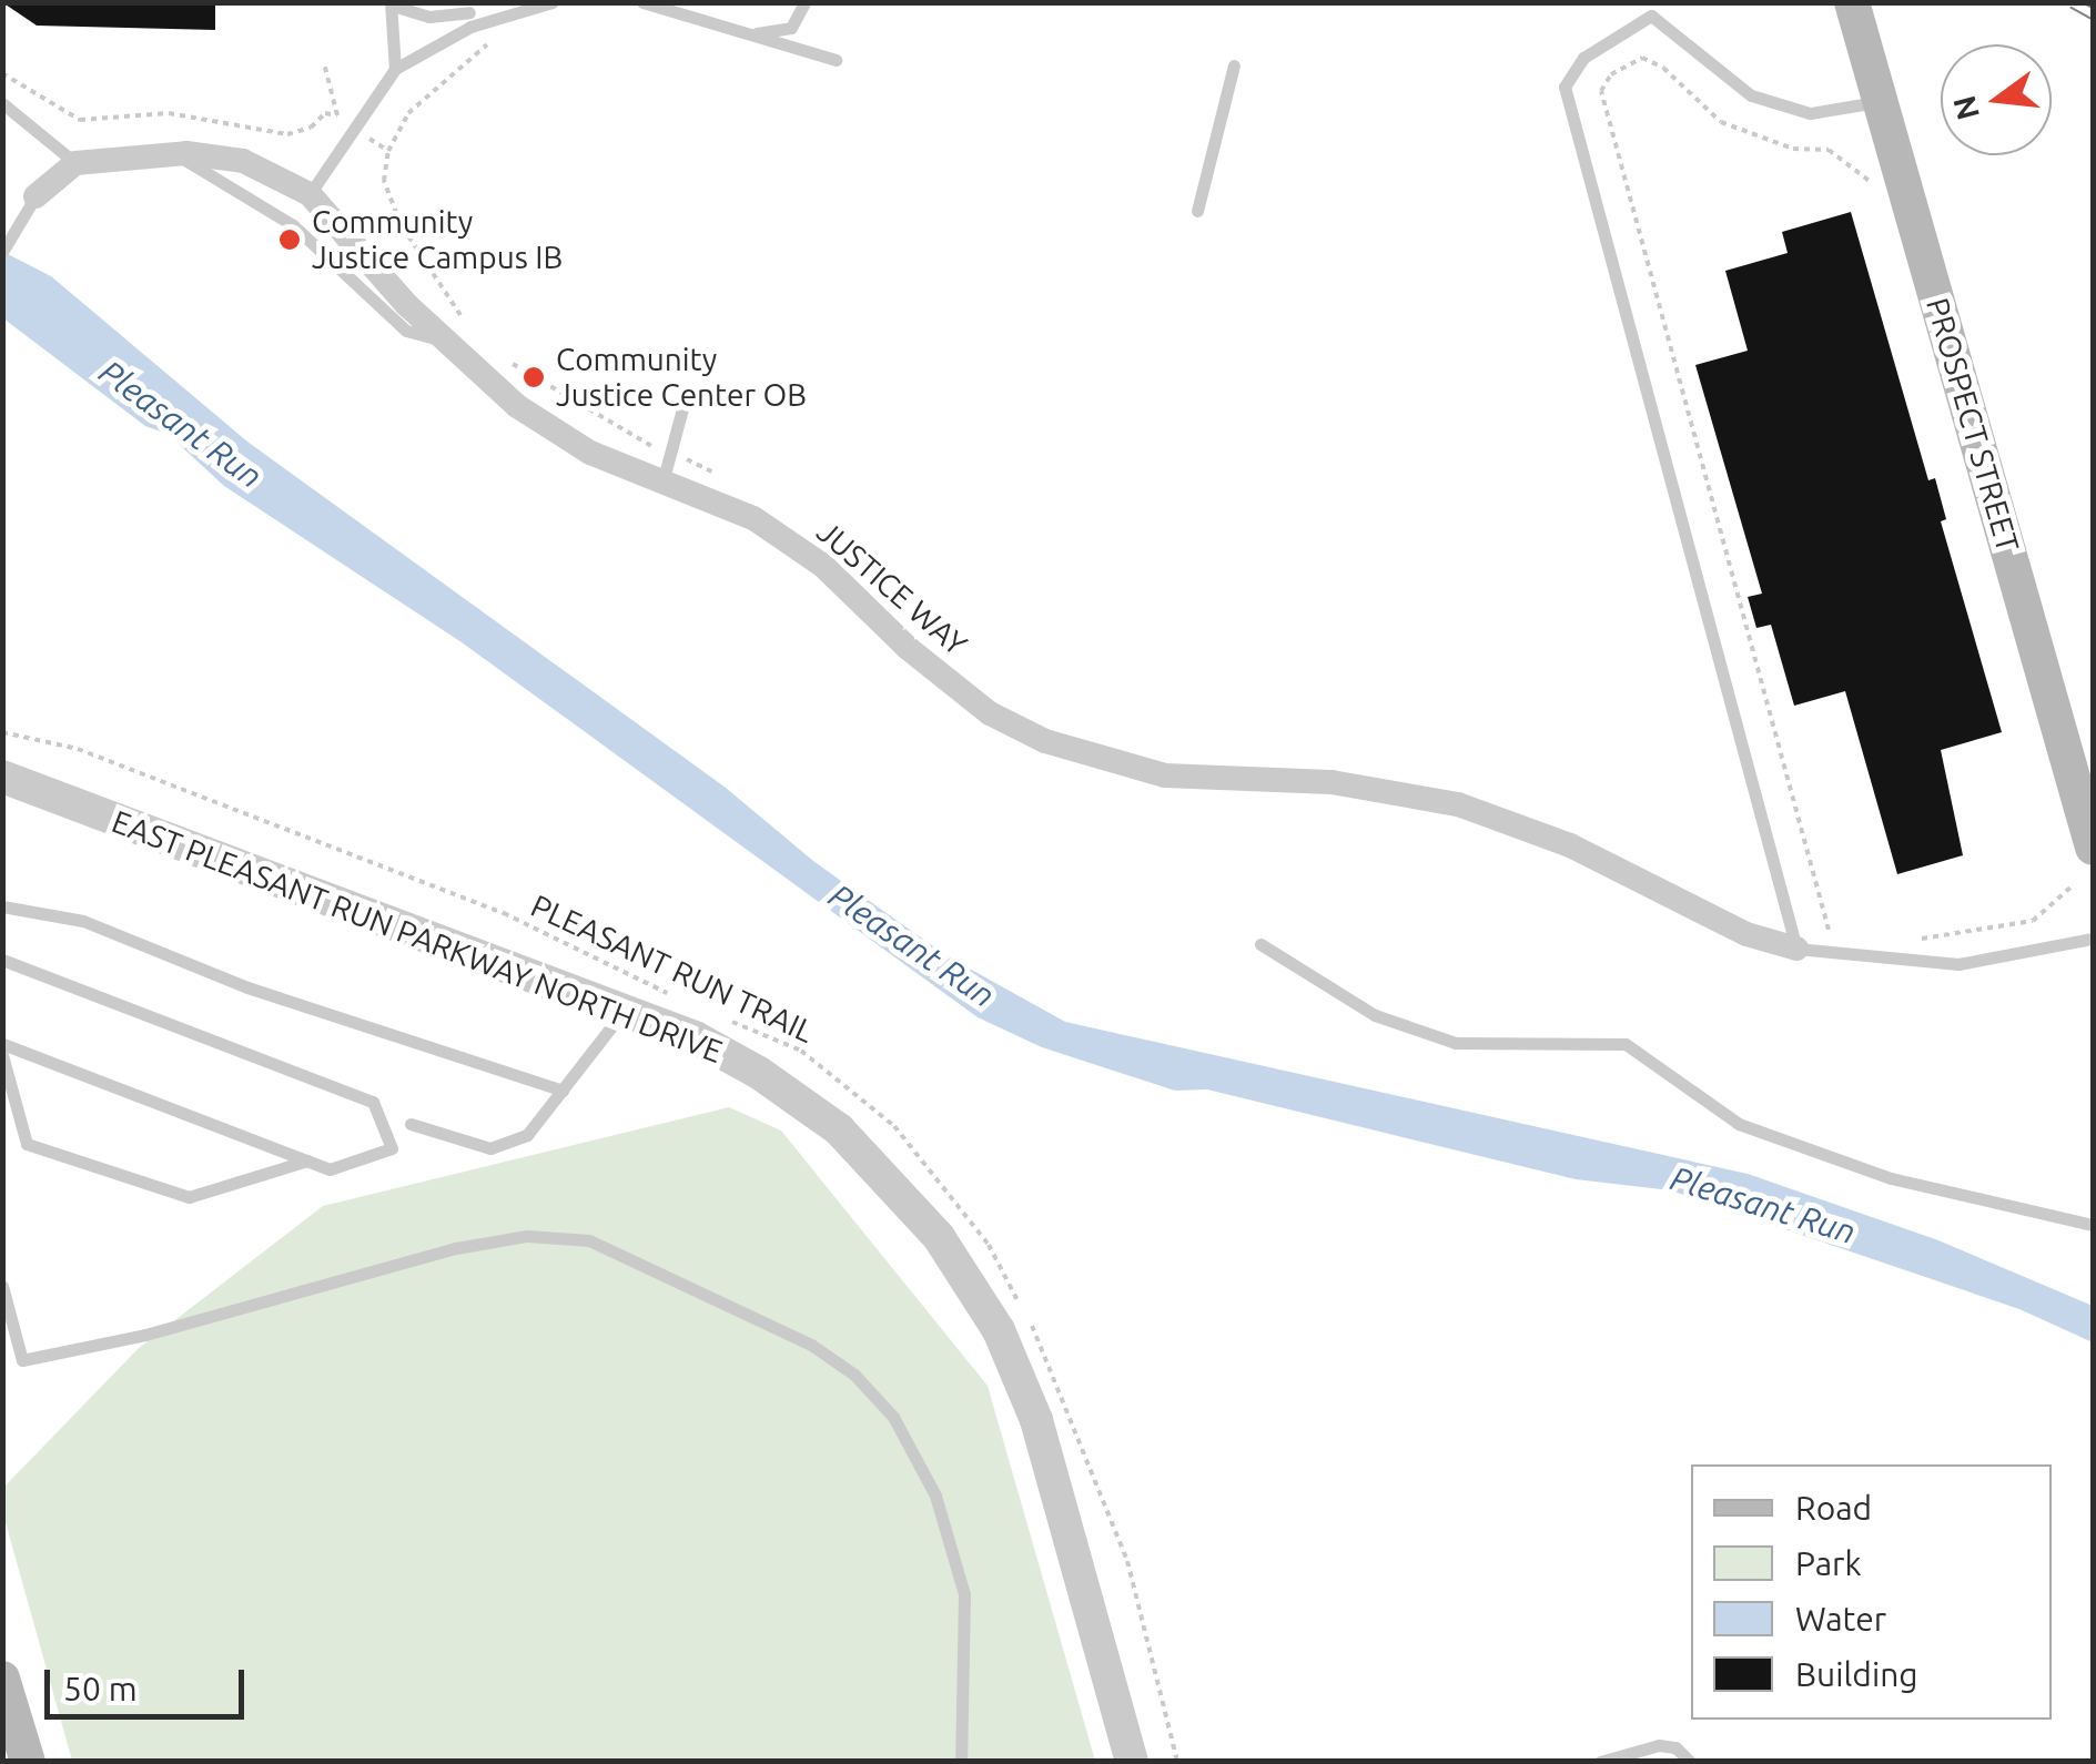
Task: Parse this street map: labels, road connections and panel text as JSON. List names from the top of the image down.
{
  "streets": {
    "main road": ["PROSPECT STREET"],
    "street": ["JUSTICE WAY", "EAST PLEASANT RUN PARKWAY NORTH DRIVE"],
    "path": ["PLEASANT RUN TRAIL"]
  },
  "water": ["Pleasant Run"],
  "places": ["Community Justice Campus IB", "Community Justice Center OB"],
  "legend": [
    "Road",
    "Park",
    "Water",
    "Building"
  ],
  "scale_bar": "50 m",
  "north": "left"
}
